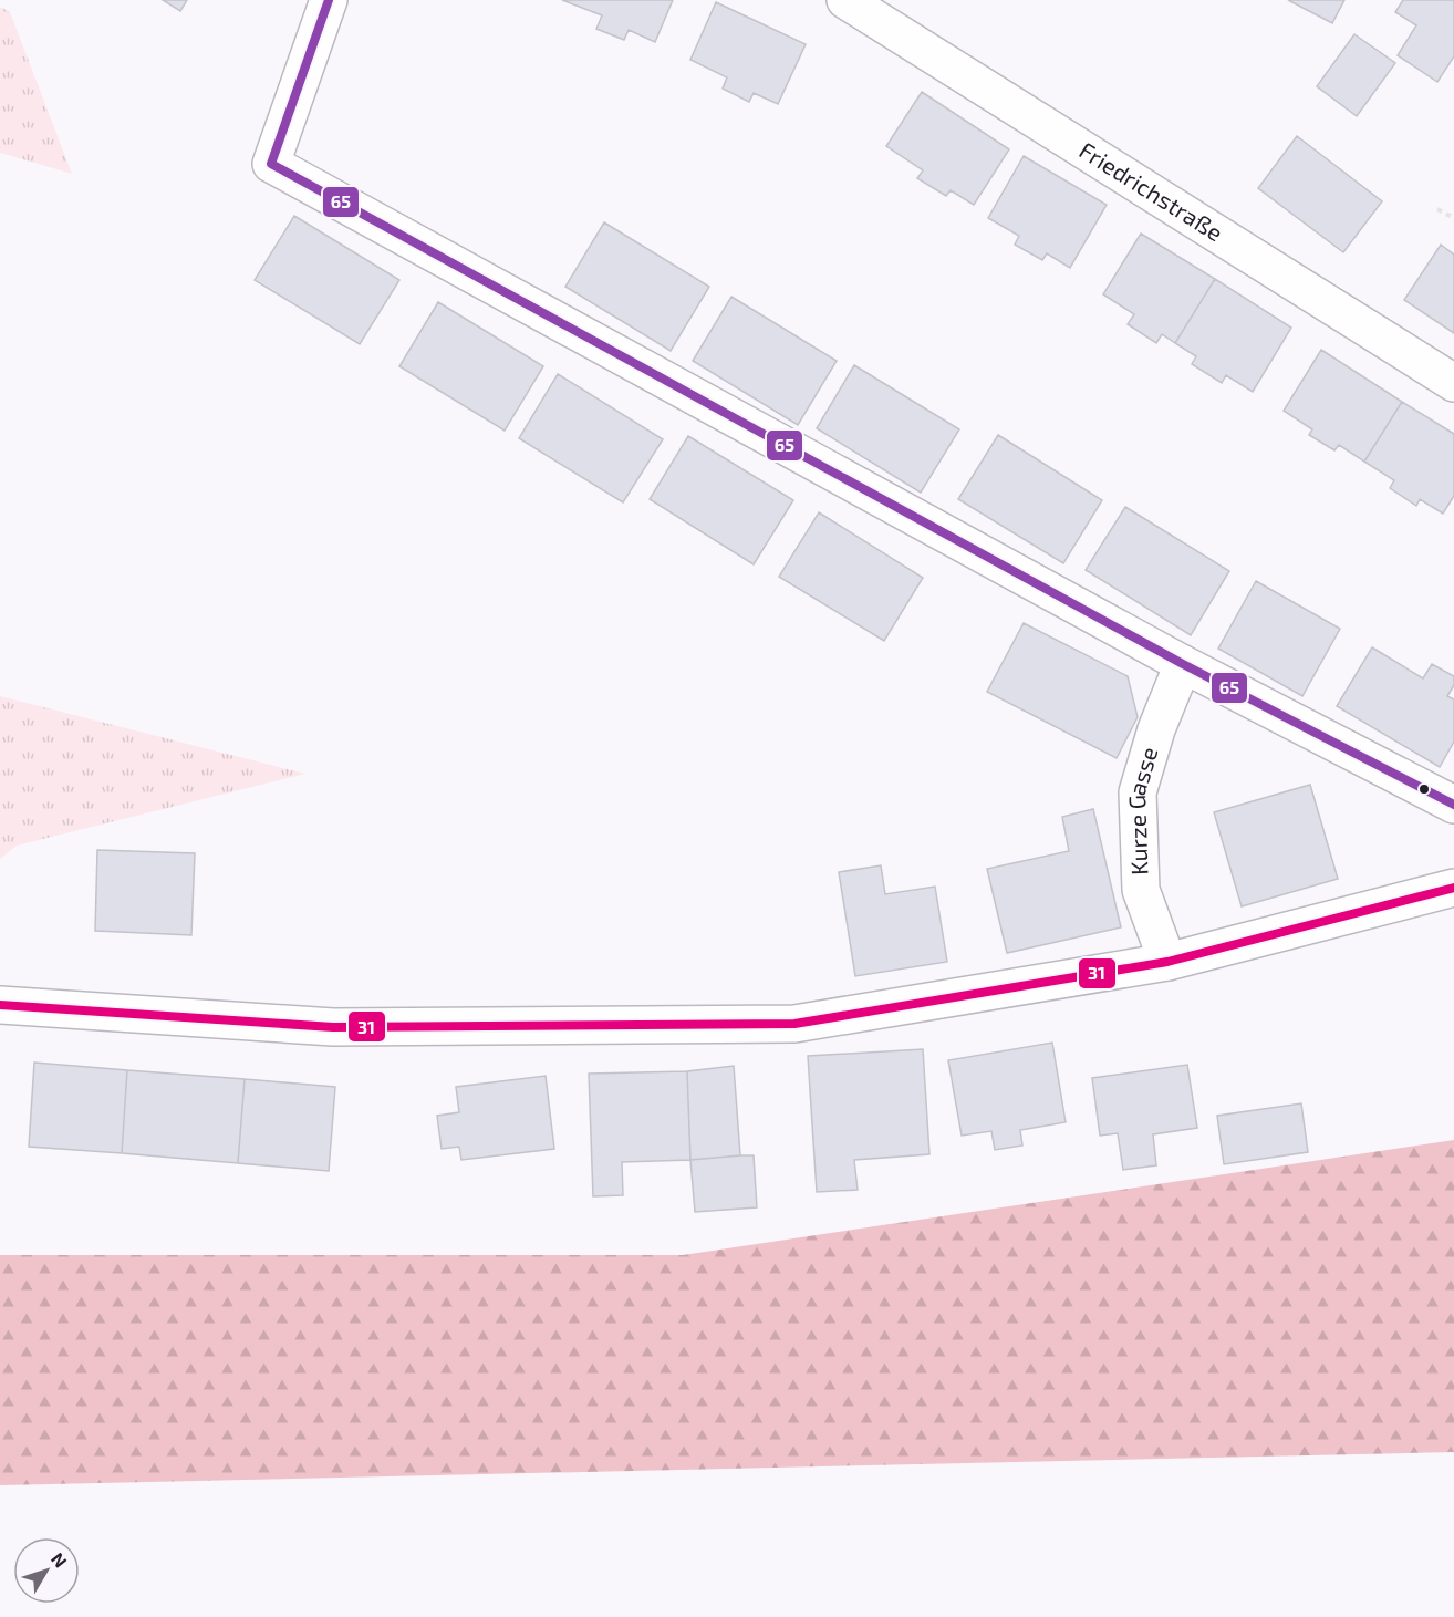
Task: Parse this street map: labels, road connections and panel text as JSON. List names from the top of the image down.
{
  "streets": {
    "street": ["Friedrichstraße", "Kurze Gasse"]
  },
  "lines": ["transit line 65", "transit line 31"],
  "north": "top right"
}
